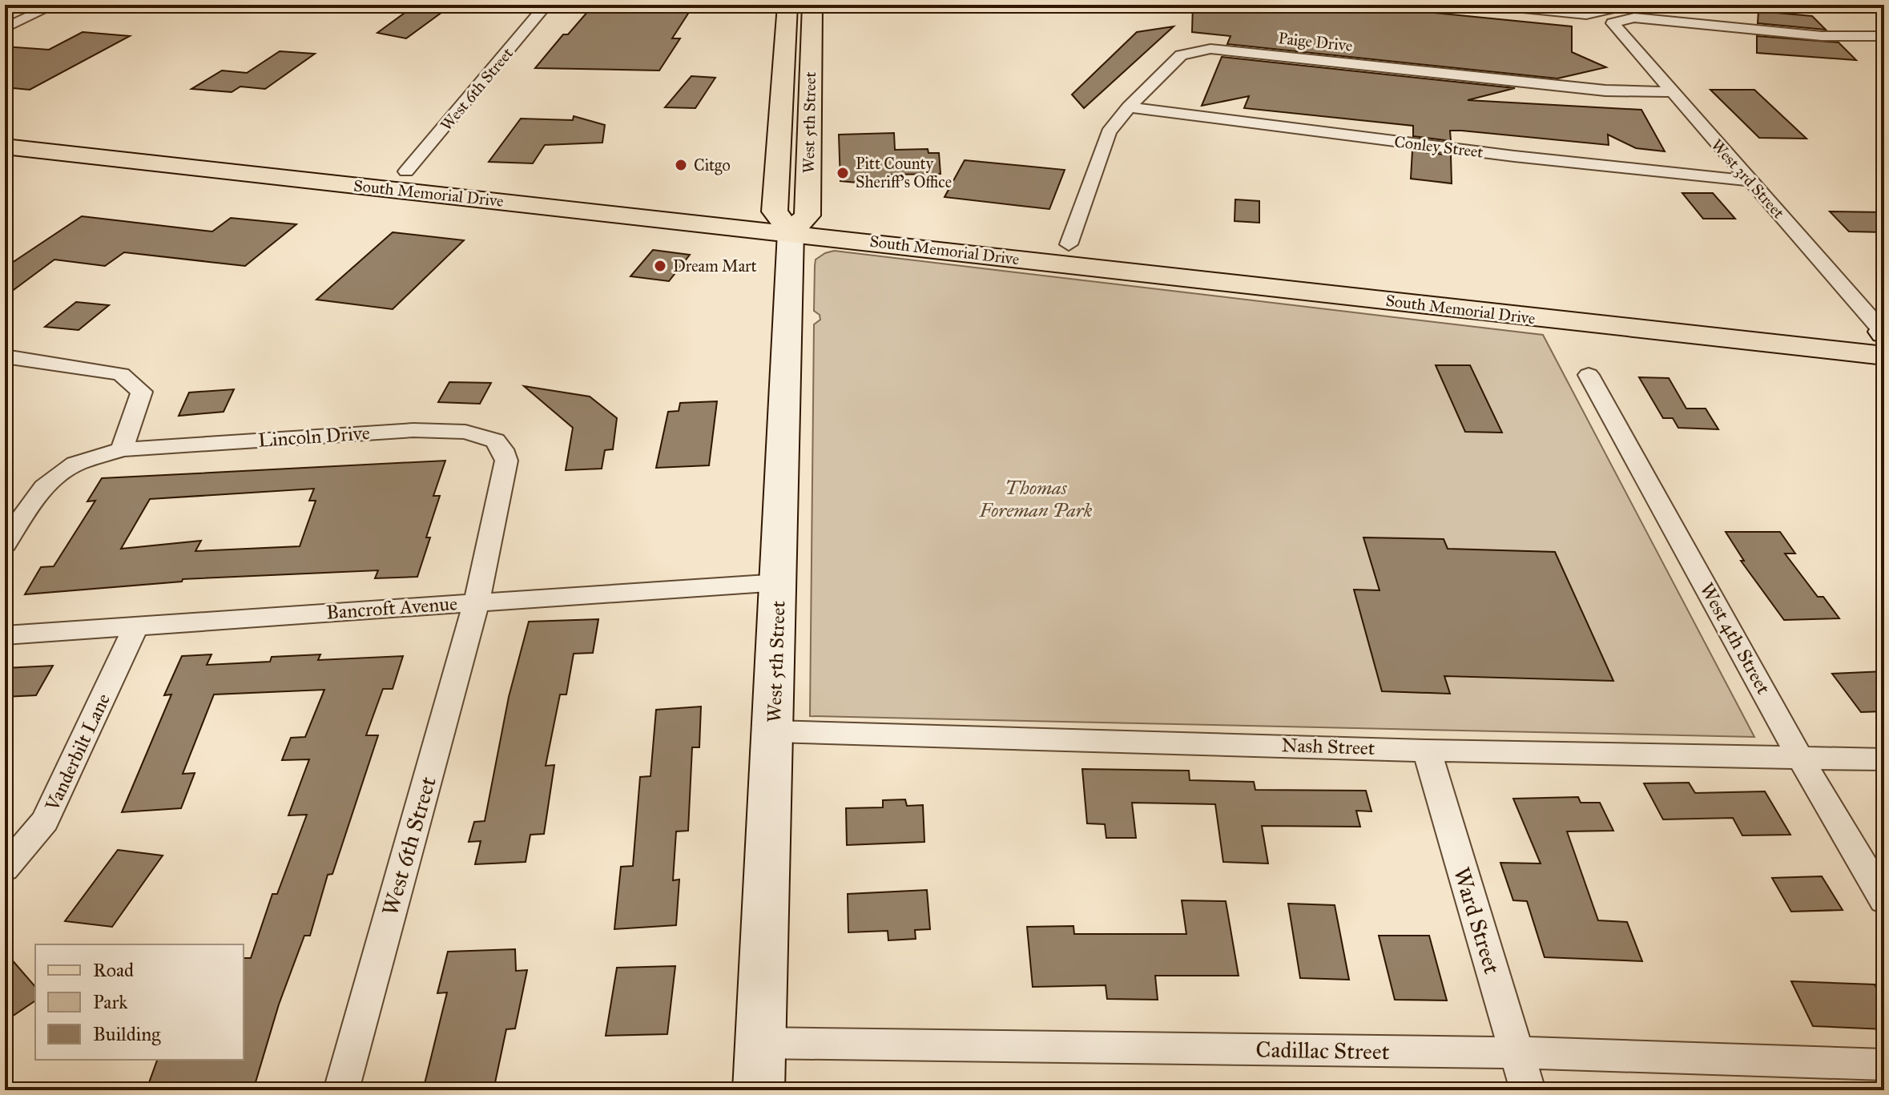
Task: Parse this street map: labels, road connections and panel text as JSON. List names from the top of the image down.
{
  "streets": {
    "main road": ["West 5th Street", "South Memorial Drive"],
    "street": [
      "Paige Drive",
      "West 6th Street",
      "Conley Street",
      "West 3rd Street",
      "Lincoln Drive",
      "Bancroft Avenue",
      "West 4th Street",
      "Nash Street",
      "Vanderbilt Lane",
      "Ward Street",
      "Cadillac Street"
    ]
  },
  "crossings": [
    ["Paige Drive", "Conley Street"],
    ["Paige Drive", "West 3rd Street"],
    ["Paige Drive", "South Memorial Drive"],
    ["West 6th Street", "South Memorial Drive"],
    ["West 6th Street", "Lincoln Drive"],
    ["West 6th Street", "Bancroft Avenue"],
    ["West 5th Street", "South Memorial Drive"],
    ["West 5th Street", "Bancroft Avenue"],
    ["West 5th Street", "Nash Street"],
    ["West 5th Street", "Cadillac Street"],
    ["Conley Street", "West 3rd Street"],
    ["West 3rd Street", "South Memorial Drive"],
    ["Lincoln Drive", "Bancroft Avenue"],
    ["Bancroft Avenue", "Vanderbilt Lane"],
    ["West 4th Street", "Nash Street"],
    ["Nash Street", "Ward Street"],
    ["Ward Street", "Cadillac Street"]
  ],
  "parks": ["Thomas Foreman Park"],
  "places": ["Citgo", "Pitt County Sheriff's Office", "Dream Mart"],
  "legend": ["Road", "Park", "Building"]
}
